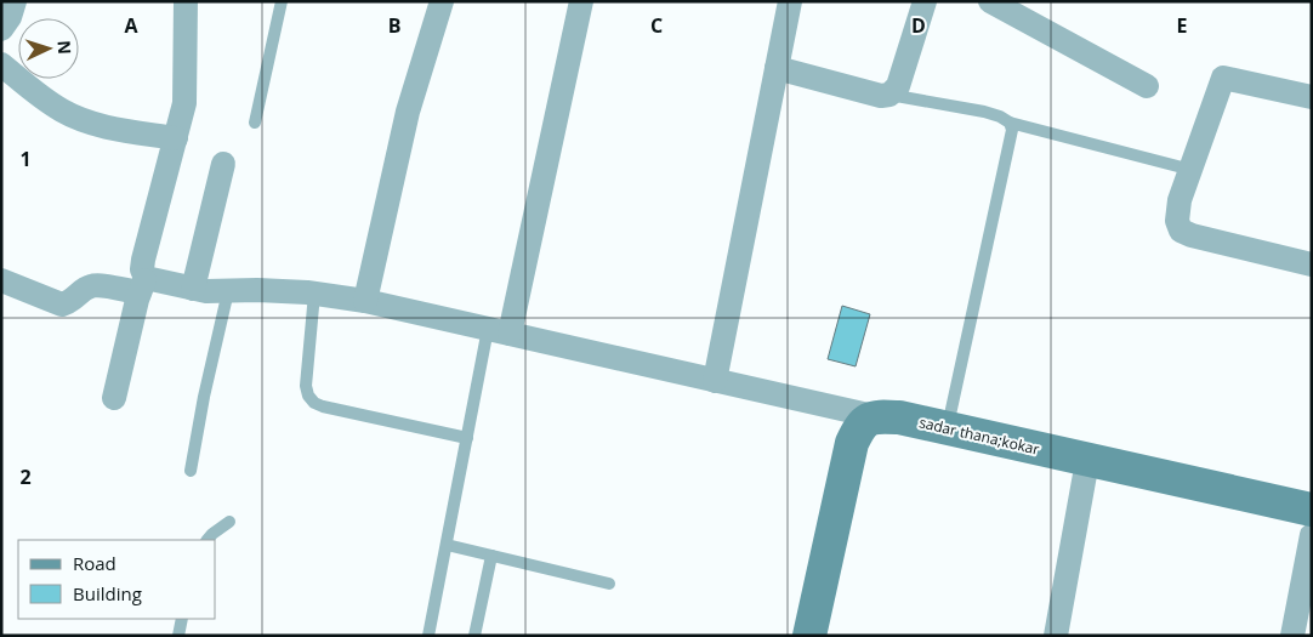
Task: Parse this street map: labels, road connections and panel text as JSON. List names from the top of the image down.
{
  "streets": {
    "street": ["sadar thana;kokar"]
  },
  "legend": ["Road", "Building"],
  "north": "right",
  "grid": {
    "columns": [
      "A",
      "B",
      "C",
      "D",
      "E"
    ],
    "rows": ["1", "2"]
  }
}
